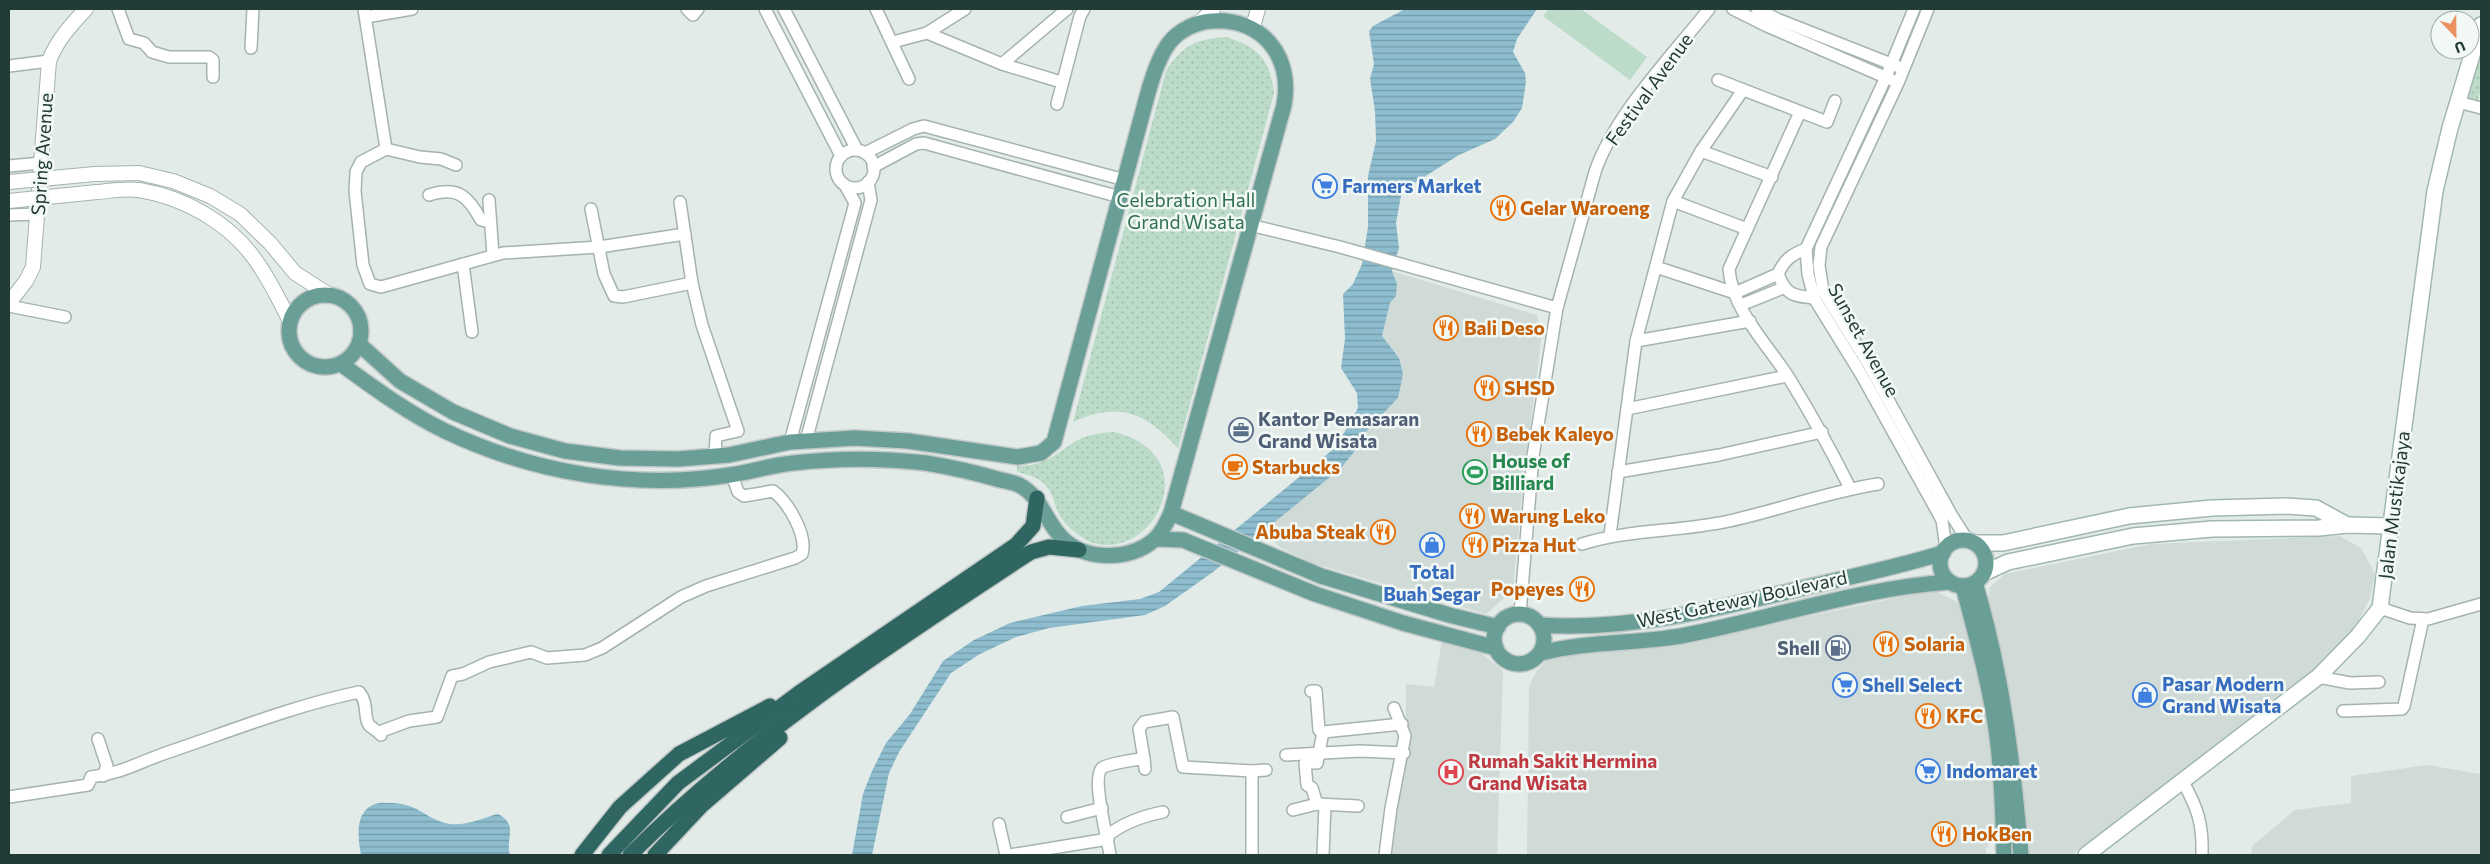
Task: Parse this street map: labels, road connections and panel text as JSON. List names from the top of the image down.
{
  "streets": {
    "main road": ["Jalan Mustikajaya", "West Gateway Boulevard"],
    "street": ["Festival Avenue", "Spring Avenue", "Sunset Avenue"]
  },
  "crossings": [
    ["Festival Avenue", "West Gateway Boulevard"],
    ["Sunset Avenue", "West Gateway Boulevard"],
    ["Jalan Mustikajaya", "West Gateway Boulevard"]
  ],
  "parks": ["Celebration Hall Grand Wisata"],
  "places": {
    "supermarket": ["Farmers Market", "Shell Select", "Indomaret"],
    "restaurant": [
      "Gelar Waroeng",
      "Bali Deso",
      "SHSD",
      "Bebek Kaleyo",
      "Warung Leko",
      "Abuba Steak",
      "Pizza Hut",
      "Popeyes",
      "Solaria",
      "KFC",
      "HokBen"
    ],
    "office": ["Kantor Pemasaran Grand Wisata"],
    "cafe": ["Starbucks"],
    "sports": ["House of Billiard"],
    "shop": ["Total Buah Segar", "Pasar Modern Grand Wisata"],
    "fuel station": ["Shell"],
    "hospital": ["Rumah Sakit Hermina Grand Wisata"]
  },
  "north": "bottom"
}
